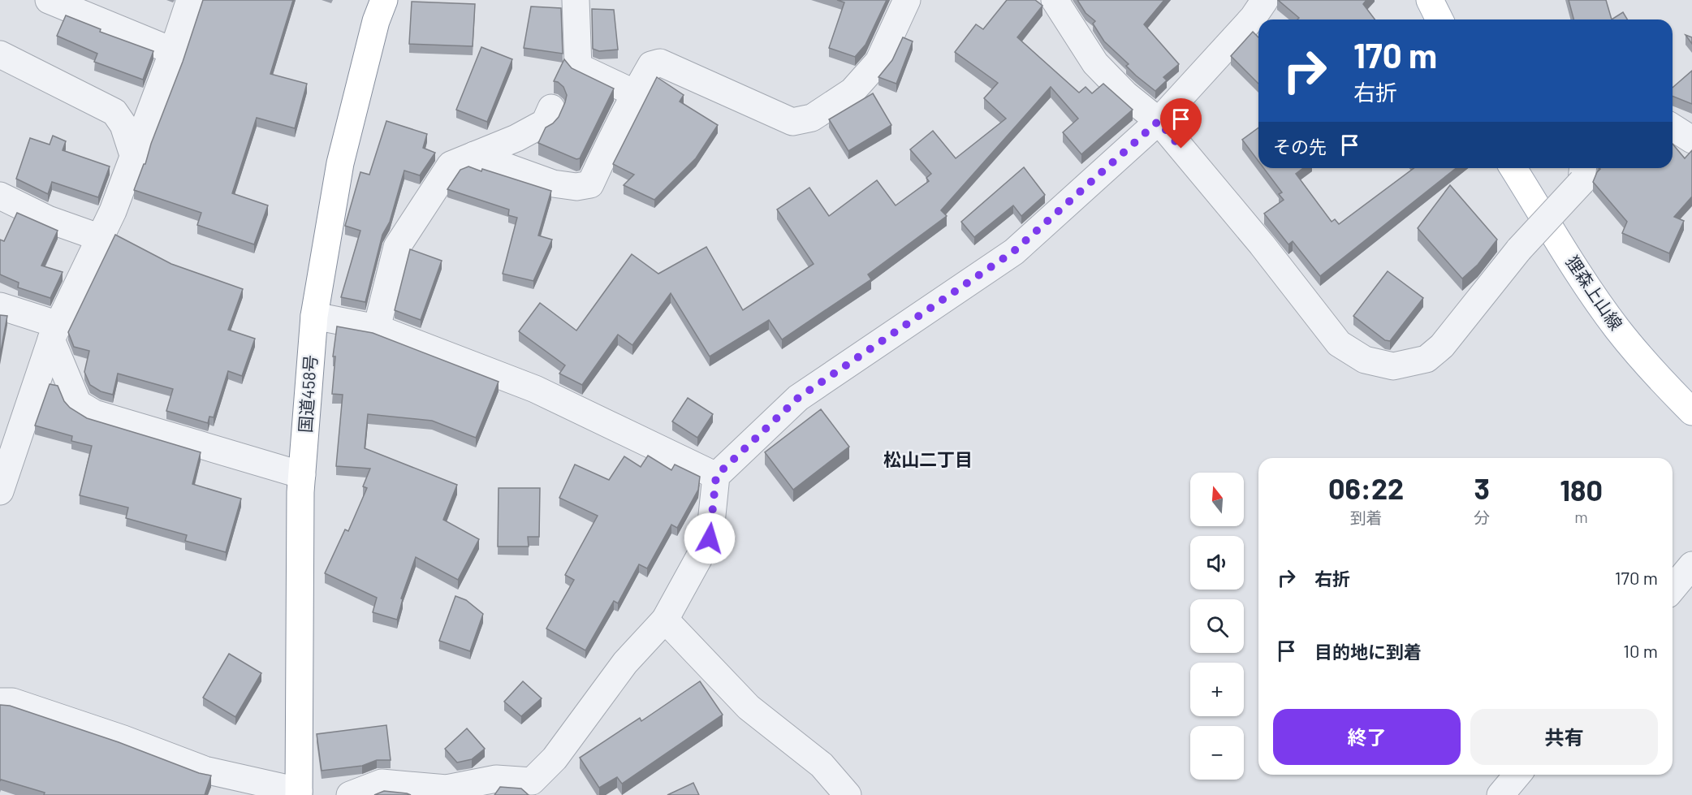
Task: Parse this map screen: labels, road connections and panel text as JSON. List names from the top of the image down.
{
  "streets": {
    "main road": ["狸森上山線", "国道458号"]
  },
  "districts": ["松山二丁目"],
  "north": "top",
  "page": {
    "turn": ["170 m", "右折"],
    "then": "その先",
    "eta": [
      "06:22",
      "到着",
      "3",
      "分",
      "180",
      "m"
    ],
    "map_buttons": ["+", "−"],
    "list": [
      {
        "name": "右折",
        "value": "170 m"
      },
      {
        "name": "目的地に到着",
        "value": "10 m"
      }
    ],
    "buttons": ["終了", "共有"]
  }
}
